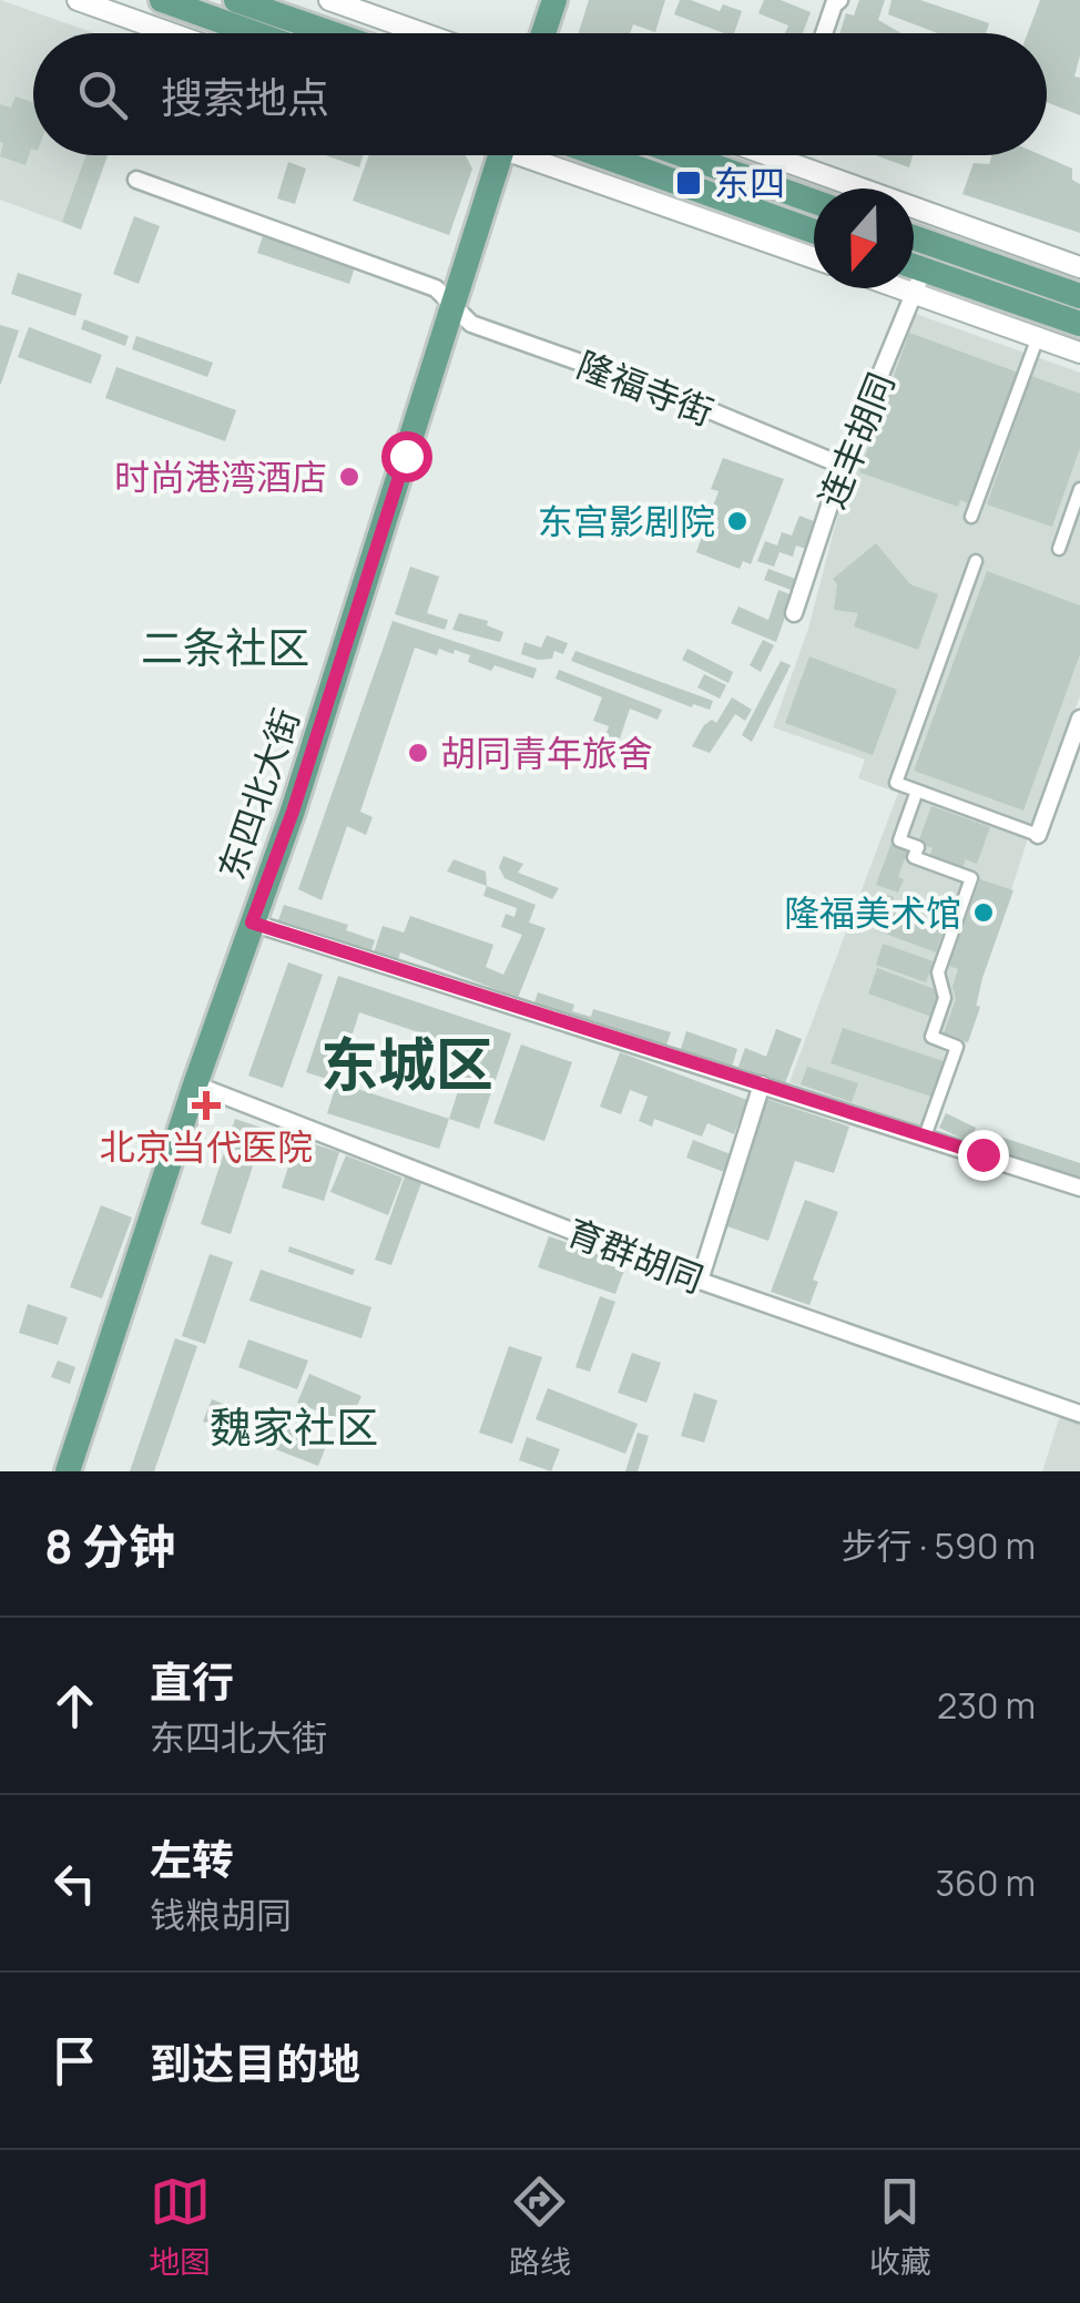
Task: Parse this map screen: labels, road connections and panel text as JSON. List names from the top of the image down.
{
  "streets": {
    "main road": ["东四北大街"],
    "street": ["隆福寺街", "连丰胡同", "育群胡同"]
  },
  "crossings": [
    ["隆福寺街", "连丰胡同"],
    ["隆福寺街", "东四北大街"],
    ["东四北大街", "育群胡同"]
  ],
  "districts": ["二条社区", "东城区", "魏家社区"],
  "places": {
    "transit": ["东四"],
    "other": [
      "时尚港湾酒店",
      "东宫影剧院",
      "胡同青年旅舍",
      "隆福美术馆"
    ],
    "health": ["北京当代医院"]
  },
  "north": "bottom",
  "page": {
    "search": "搜索地点",
    "heading": ["8 分钟", "步行 · 590 m"],
    "list": [
      ["直行", "东四北大街", "230 m"],
      ["左转", "钱粮胡同", "360 m"],
      "到达目的地"
    ],
    "nav": ["地图", "路线", "收藏"]
  }
}
